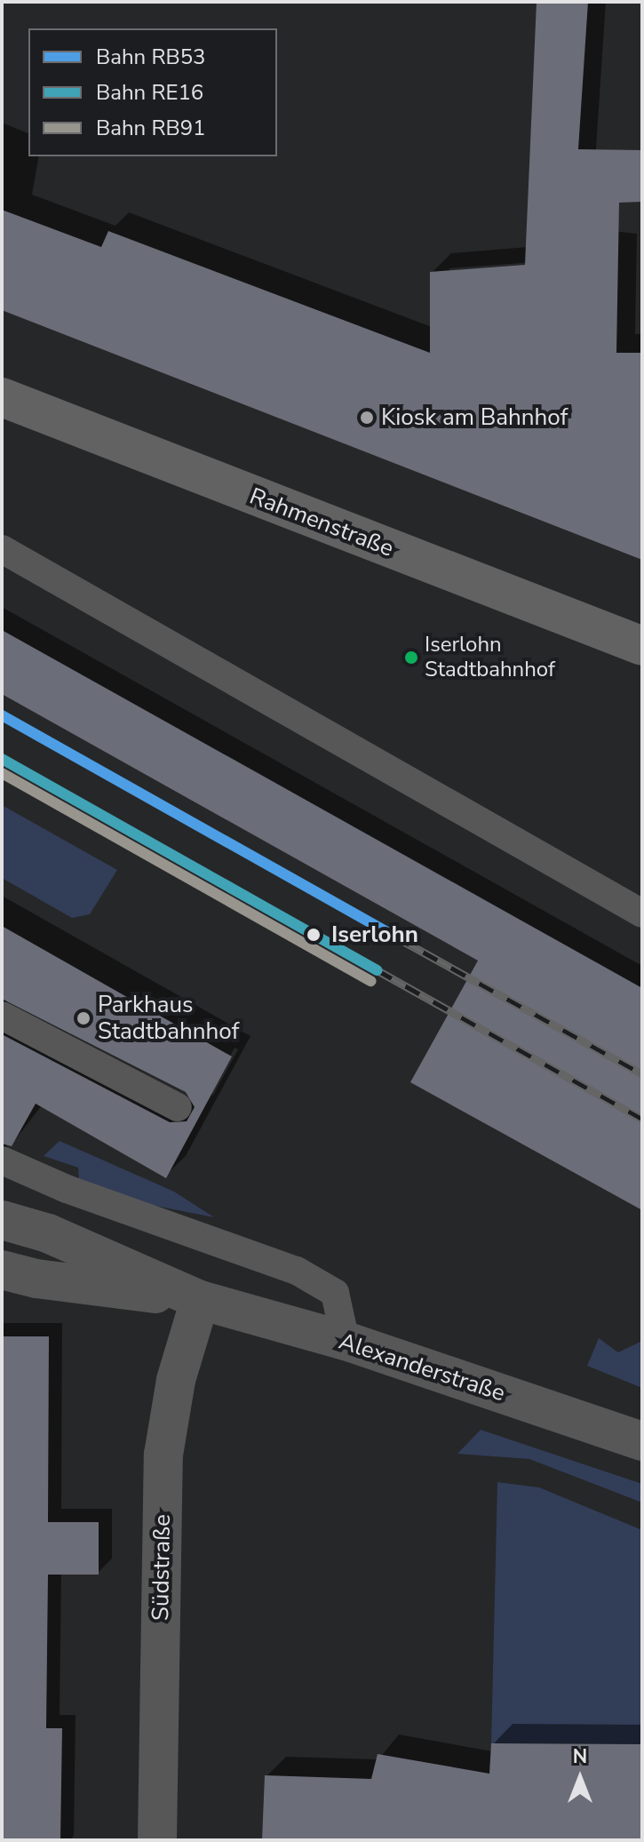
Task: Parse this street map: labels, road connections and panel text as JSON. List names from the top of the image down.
{
  "streets": {
    "main road": ["Rahmenstraße"],
    "street": ["Alexanderstraße", "Südstraße"]
  },
  "crossings": [
    ["Alexanderstraße", "Südstraße"]
  ],
  "places": [
    "Kiosk am Bahnhof",
    "Iserlohn Stadtbahnhof",
    "Iserlohn",
    "Parkhaus Stadtbahnhof"
  ],
  "lines": ["rail line RB53", "rail line RE16", "rail line RB91"],
  "legend": ["Bahn RB53", "Bahn RE16", "Bahn RB91"],
  "north": "top"
}
